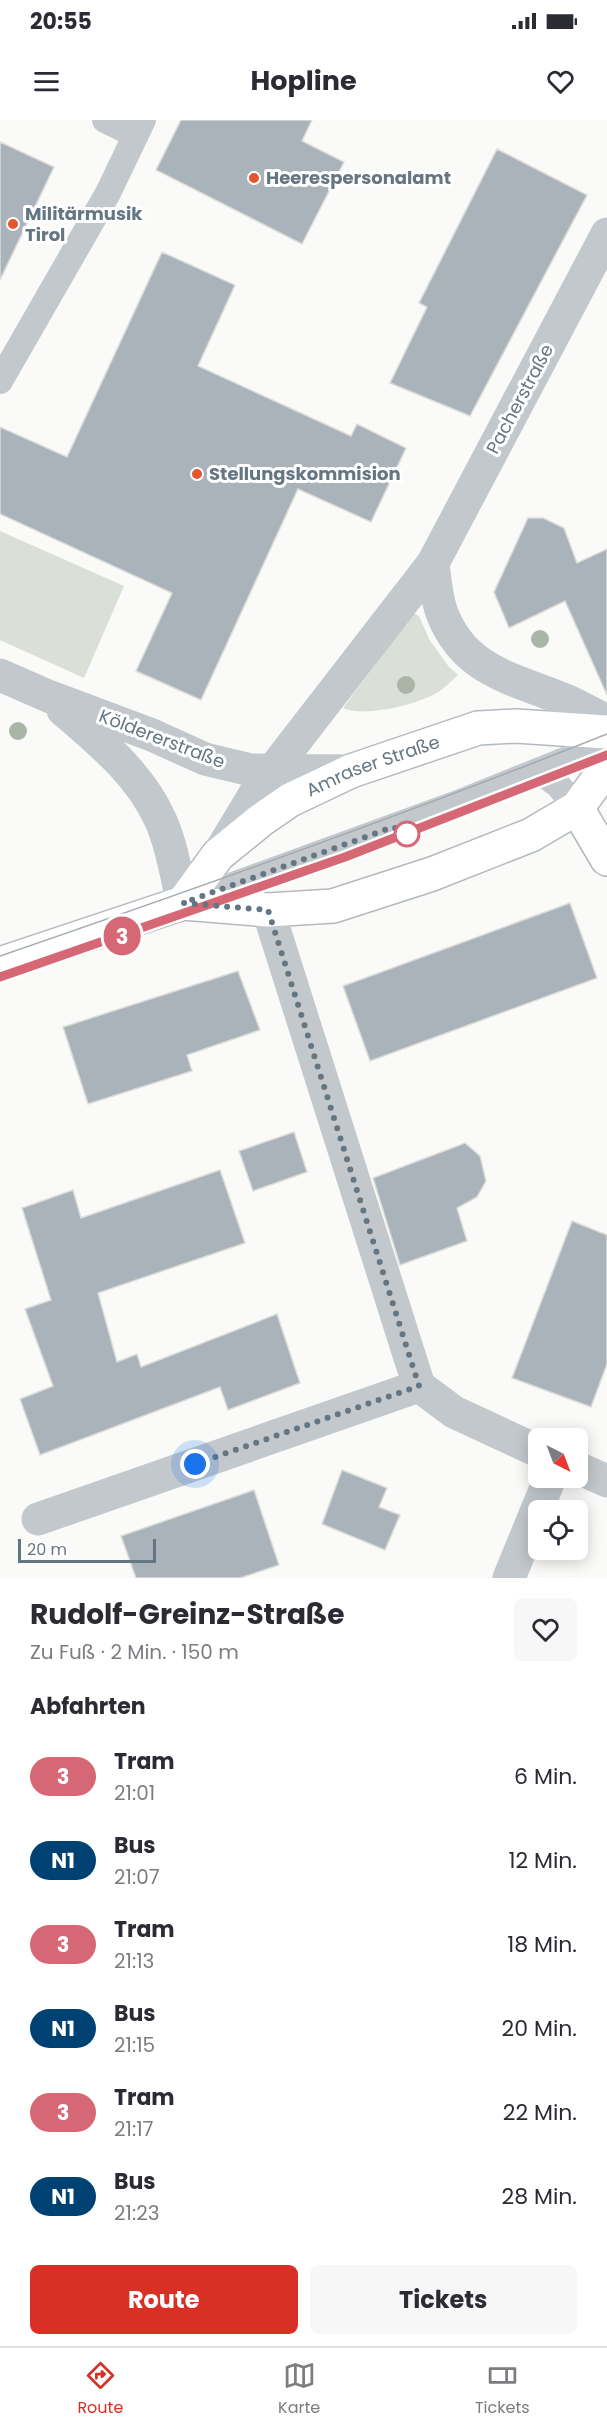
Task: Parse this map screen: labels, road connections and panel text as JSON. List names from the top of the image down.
{
  "streets": {
    "street": ["Pacherstraße", "Köldererstraße", "Amraser Straße"]
  },
  "crossings": [
    ["Pacherstraße", "Köldererstraße"],
    ["Pacherstraße", "Amraser Straße"],
    ["Köldererstraße", "Amraser Straße"]
  ],
  "places": ["Heerespersonalamt", "Militärmusik Tirol", "Stellungskommision"],
  "lines": ["tram line 3"],
  "scale_bar": "20 m",
  "north": "bottom right",
  "page": {
    "status": "20:55",
    "header": "Hopline",
    "on_map": "3",
    "scale": "20 m",
    "heading": [
      ["Rudolf-Greinz-Straße", "Zu Fuß · 2 Min. · 150 m"],
      "Abfahrten"
    ],
    "list": [
      {
        "mark": "3",
        "name": "Tram",
        "note": "21:01",
        "value": "6 Min."
      },
      {
        "mark": "N1",
        "name": "Bus",
        "note": "21:07",
        "value": "12 Min."
      },
      {
        "mark": "3",
        "name": "Tram",
        "note": "21:13",
        "value": "18 Min."
      },
      {
        "mark": "N1",
        "name": "Bus",
        "note": "21:15",
        "value": "20 Min."
      },
      {
        "mark": "3",
        "name": "Tram",
        "note": "21:17",
        "value": "22 Min."
      },
      {
        "mark": "N1",
        "name": "Bus",
        "note": "21:23",
        "value": "28 Min."
      }
    ],
    "buttons": ["Route", "Tickets"],
    "tabs": ["Route", "Karte", "Tickets"]
  }
}
